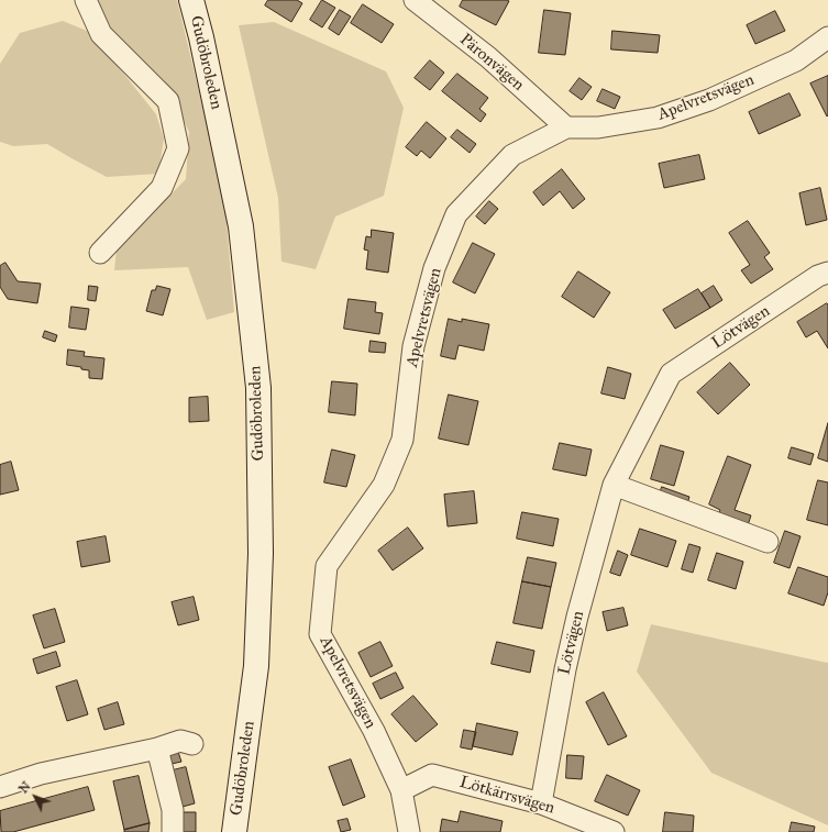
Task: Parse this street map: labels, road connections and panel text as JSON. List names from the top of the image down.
{
  "streets": {
    "main road": ["Gudöbroleden"],
    "street": [
      "Päronvägen",
      "Apelvretsvägen",
      "Lötvägen",
      "Lötkärrsvägen"
    ]
  },
  "crossings": [
    ["Päronvägen", "Apelvretsvägen"],
    ["Apelvretsvägen", "Lötkärrsvägen"],
    ["Lötvägen", "Lötkärrsvägen"]
  ],
  "north": "top left"
}
